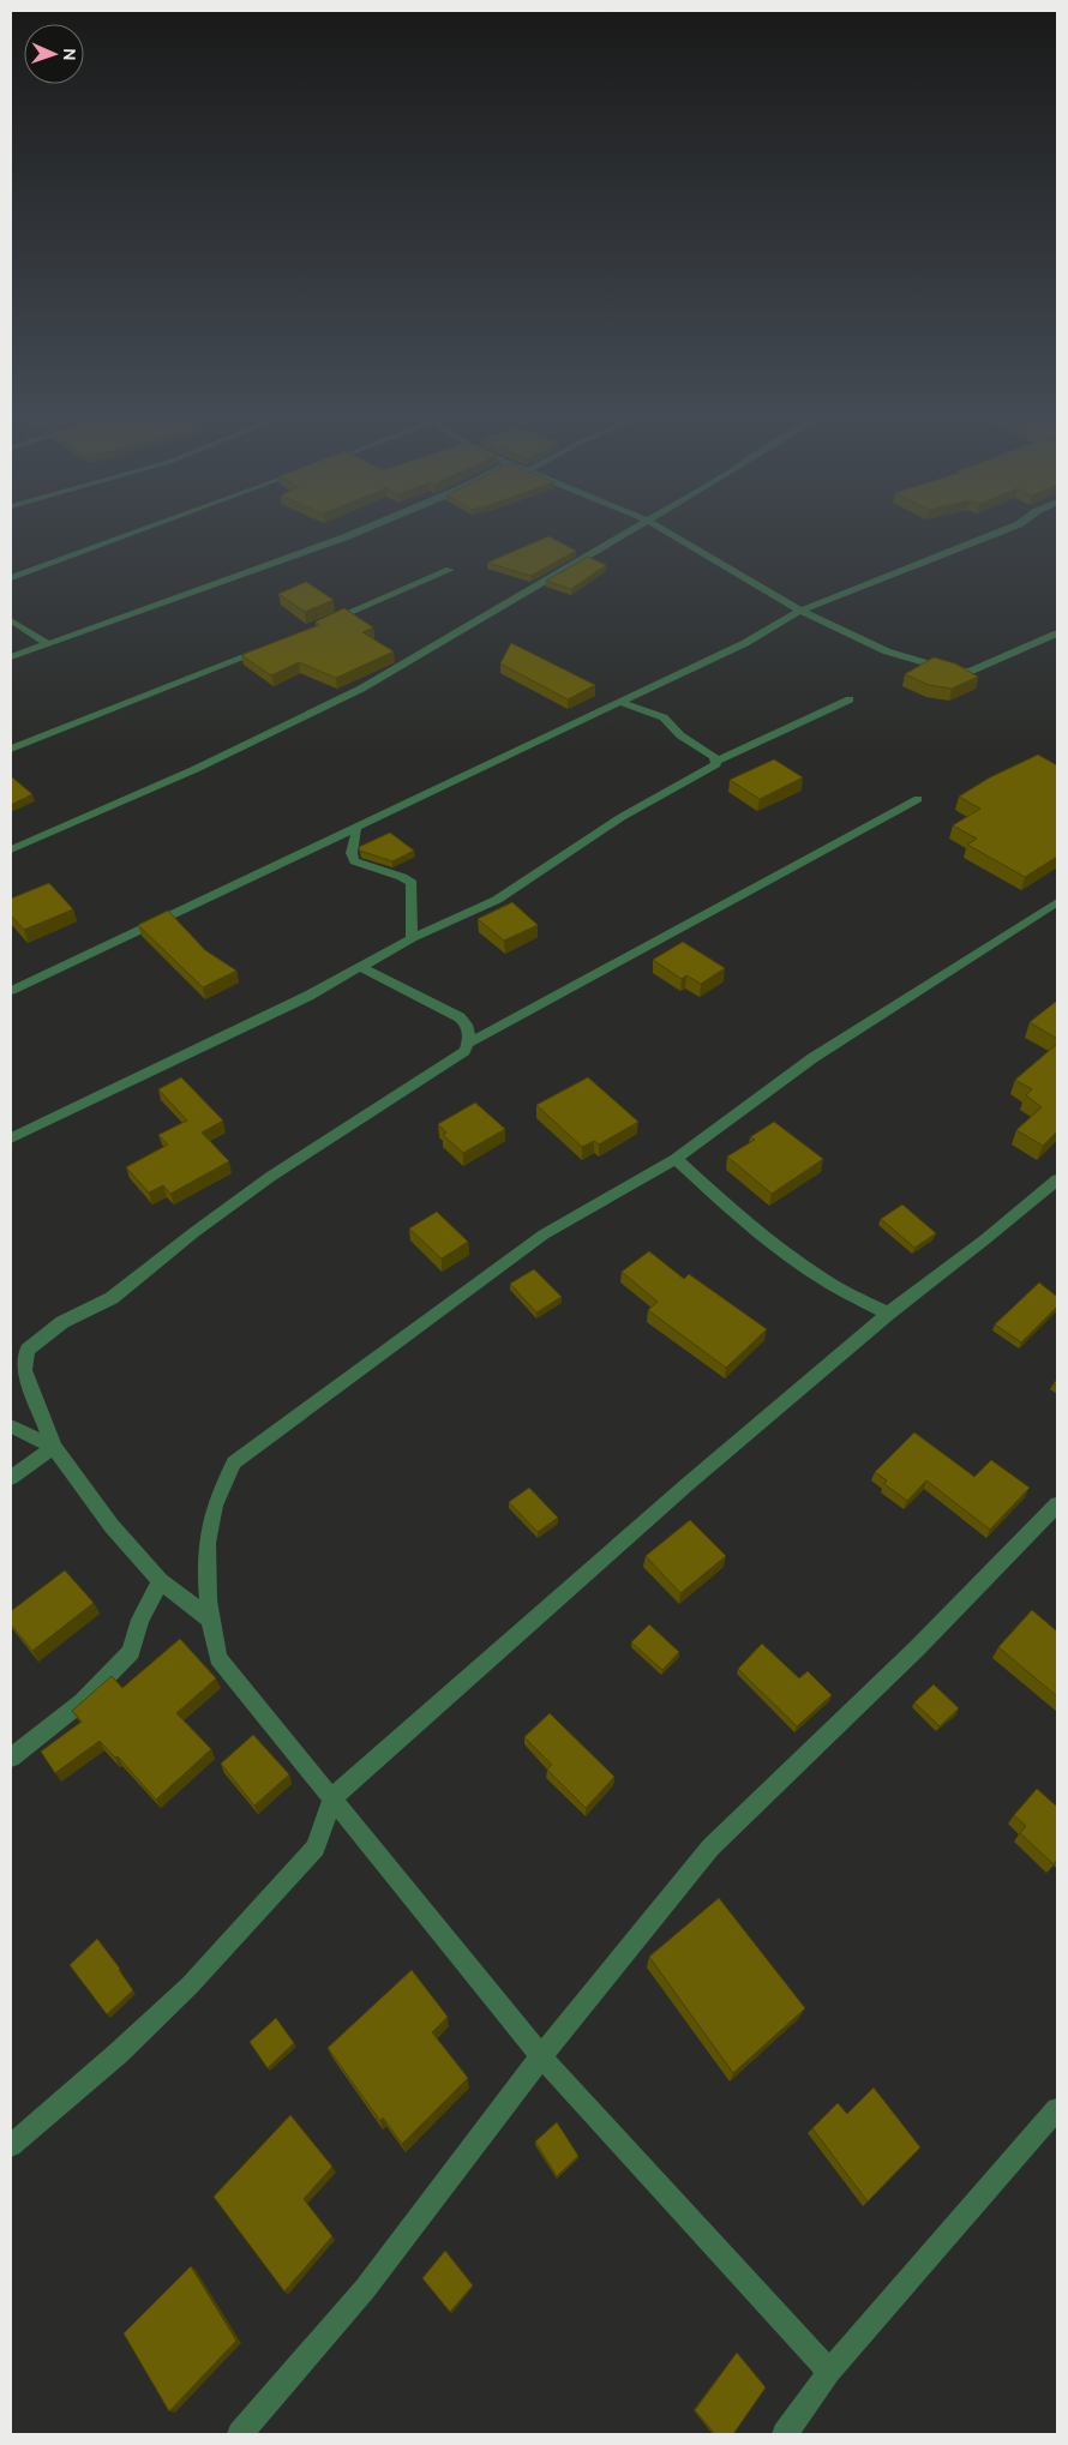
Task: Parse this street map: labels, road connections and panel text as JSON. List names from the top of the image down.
{
  "north": "right"
}
